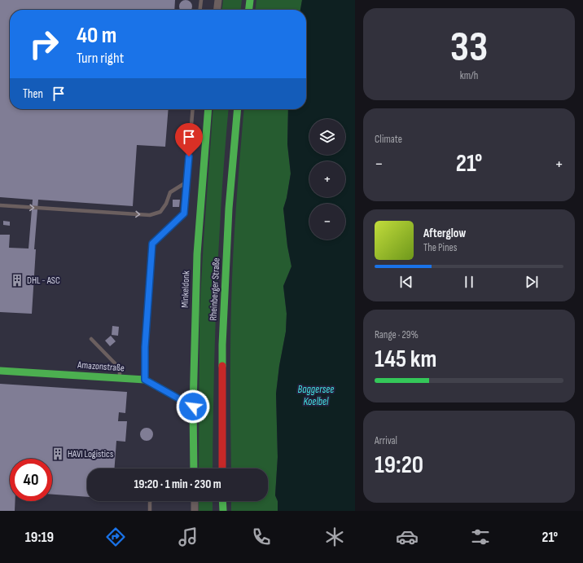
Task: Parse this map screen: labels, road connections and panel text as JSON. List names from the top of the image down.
{
  "streets": {
    "street": ["Minkeldonk", "Rheinberger Straße", "Amazonstraße"]
  },
  "crossings": [
    ["Minkeldonk", "Amazonstraße"]
  ],
  "water": ["Baggersee Koelbel"],
  "places": {
    "building": ["DHL - ASC", "HAVI Logistics"]
  },
  "page": {
    "tile": [
      ["33", "km/h"],
      "Climate",
      ["Range · 29%", "145 km"],
      ["Arrival", "19:20"]
    ],
    "turn": ["40 m", "Turn right"],
    "then": "Then",
    "map_buttons": ["+", "−"],
    "heat": ["−", "21°", "+"],
    "song": ["Afterglow", "The Pines"],
    "limit": "40",
    "trip": "19:20 · 1 min · 230 m",
    "tabs": ["19:19", "21°"]
  }
}
